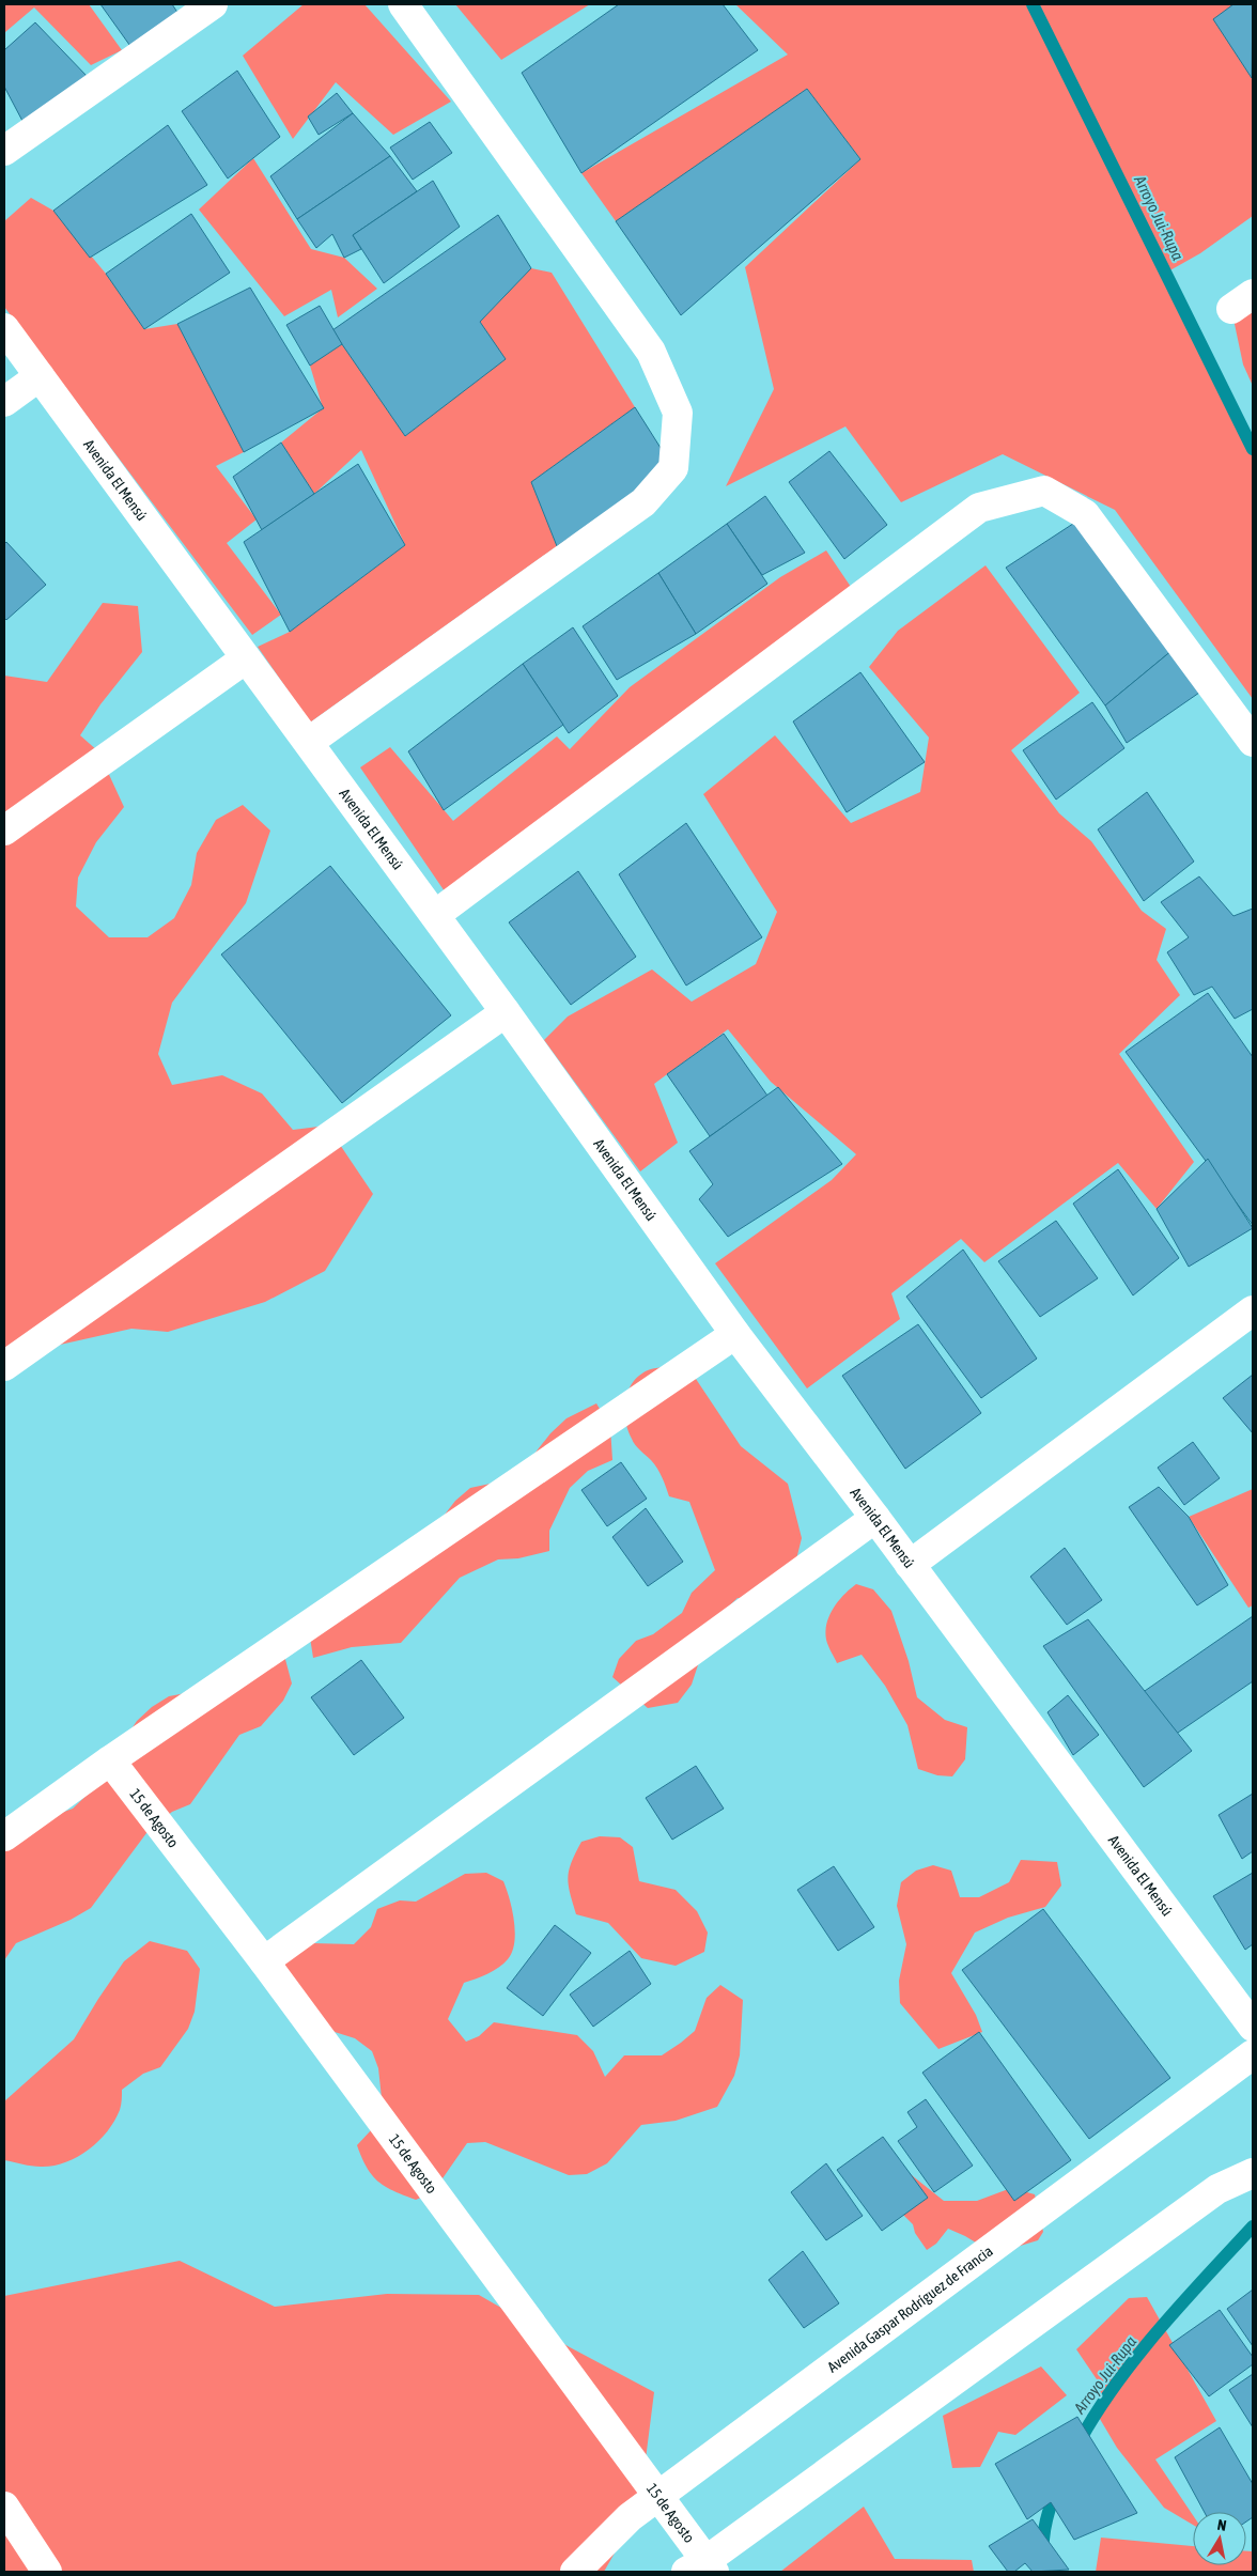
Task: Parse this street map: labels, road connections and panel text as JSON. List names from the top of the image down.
{
  "streets": {
    "street": ["Avenida El Mensú", "15 de Agosto", "Avenida Gaspar Rodríguez de Francia"]
  },
  "crossings": [
    ["15 de Agosto", "Avenida Gaspar Rodríguez de Francia"]
  ],
  "water": ["Arroyo Jui-Rupa"],
  "north": "top"
}
